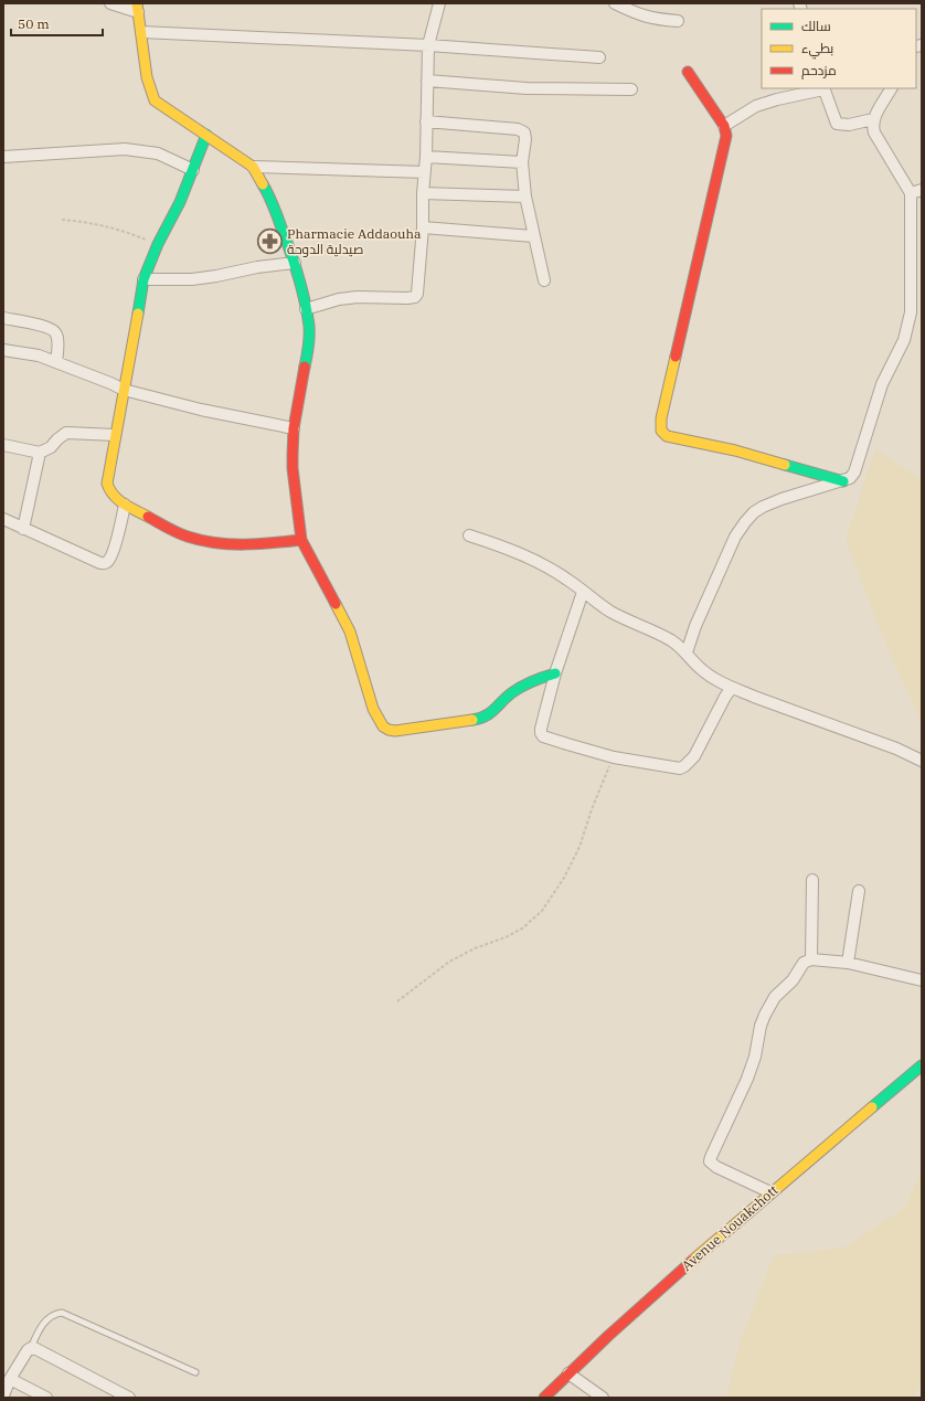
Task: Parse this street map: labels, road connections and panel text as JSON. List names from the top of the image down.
{
  "streets": {
    "street": ["Avenue Nouakchott"]
  },
  "places": {
    "pharmacy": ["Pharmacie Addaouha صيدلية الدوحة"]
  },
  "legend": ["سالك", "بطيء", "مزدحم"],
  "scale_bar": "50 m"
}
